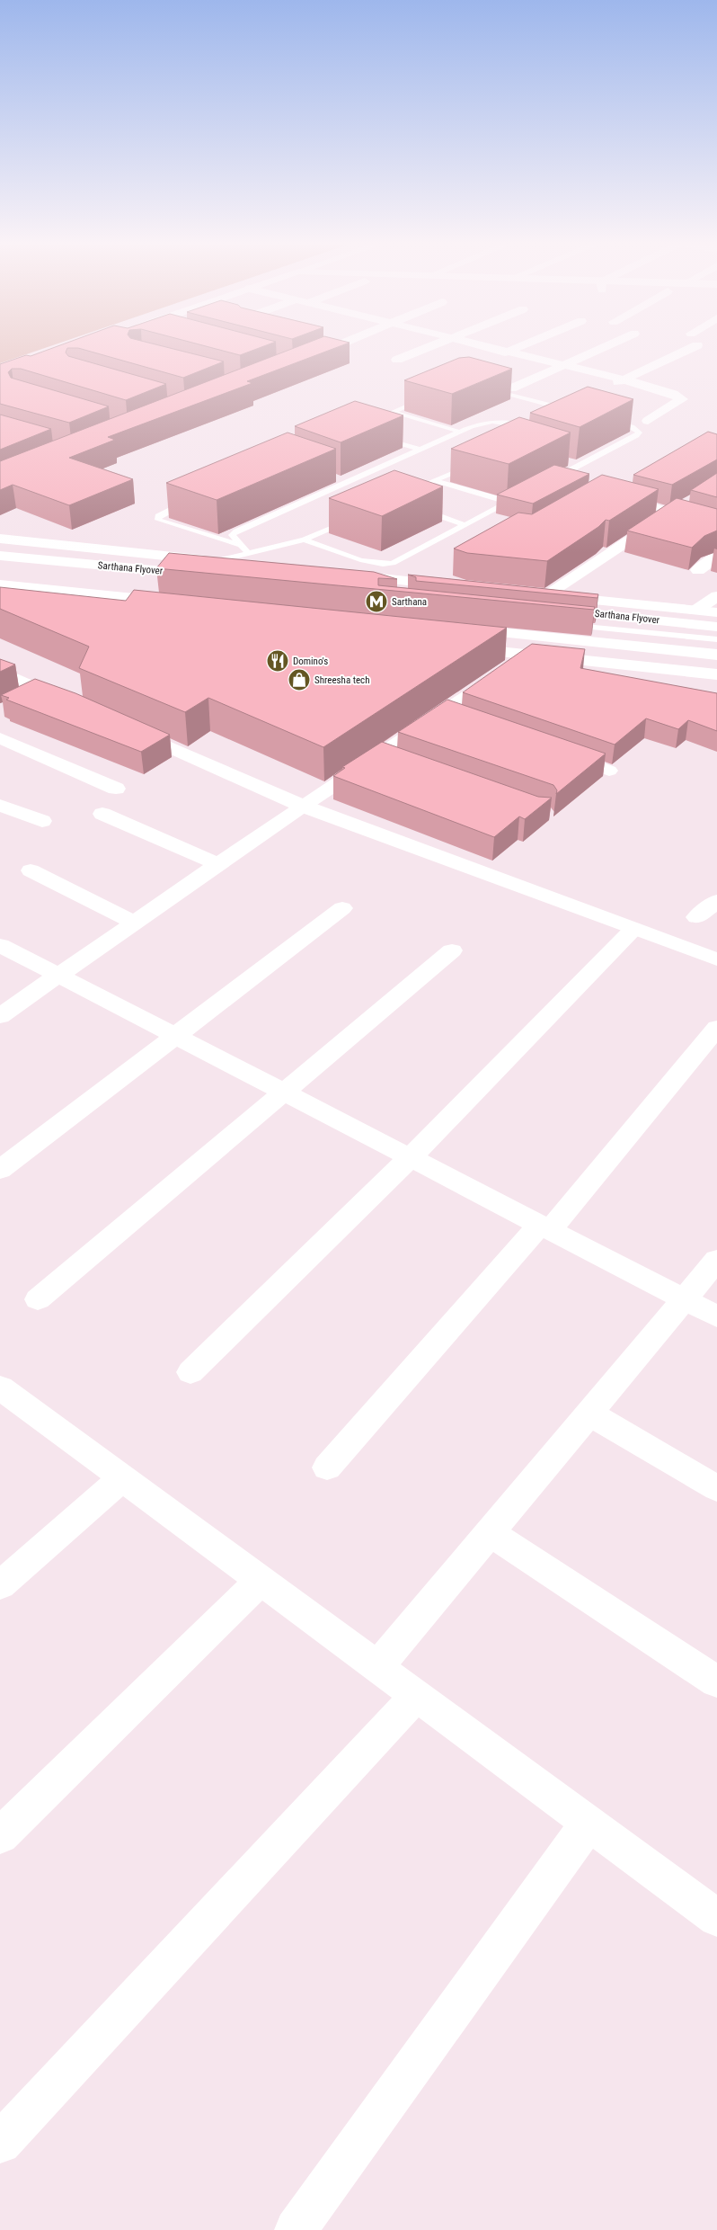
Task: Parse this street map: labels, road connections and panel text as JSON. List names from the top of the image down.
{
  "streets": {
    "street": ["Sarthana Flyover"]
  },
  "places": {
    "metro station": ["Sarthana"],
    "restaurant": ["Domino's"],
    "shop": ["Shreesha tech"]
  }
}
